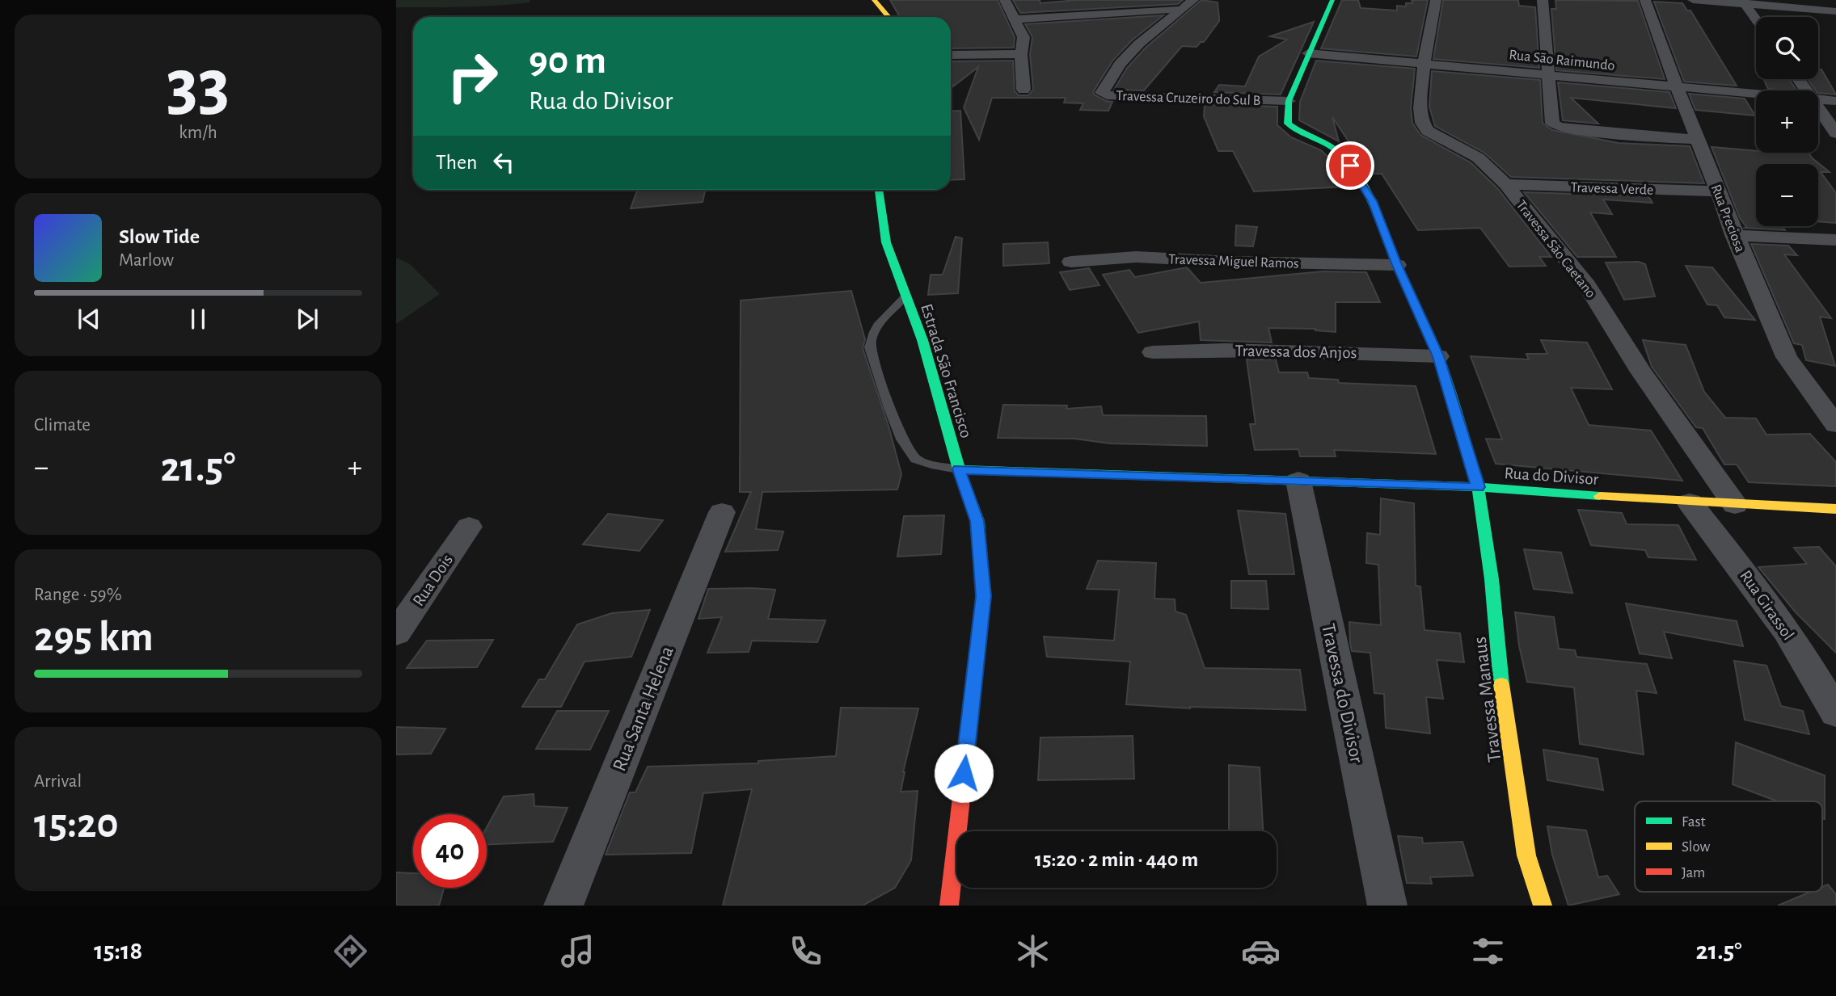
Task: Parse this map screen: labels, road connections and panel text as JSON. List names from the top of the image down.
{
  "streets": {
    "street": [
      "Rua São Raimundo",
      "Travessa Cruzeiro do Sul B",
      "Travessa Verde",
      "Rua Preciosa",
      "Travessa São Caetano",
      "Travessa Miguel Ramos",
      "Travessa dos Anjos",
      "Estrada São Francisco",
      "Rua do Divisor",
      "Rua Dois",
      "Rua Girassol",
      "Travessa do Divisor",
      "Travessa Manaus",
      "Rua Santa Helena"
    ]
  },
  "crossings": [
    ["Rua São Raimundo", "Rua Preciosa"],
    ["Rua São Raimundo", "Travessa São Caetano"],
    ["Travessa Cruzeiro do Sul B", "Travessa Manaus"],
    ["Travessa Verde", "Rua Preciosa"],
    ["Travessa Verde", "Travessa São Caetano"],
    ["Travessa São Caetano", "Rua do Divisor"],
    ["Travessa Miguel Ramos", "Travessa Manaus"],
    ["Travessa dos Anjos", "Travessa Manaus"],
    ["Estrada São Francisco", "Rua do Divisor"],
    ["Rua do Divisor", "Rua Girassol"],
    ["Rua do Divisor", "Travessa do Divisor"],
    ["Rua do Divisor", "Travessa Manaus"]
  ],
  "legend": ["Fast", "Slow", "Jam"],
  "page": {
    "tile": [
      ["33", "km/h"],
      "Climate",
      ["Range · 59%", "295 km"],
      ["Arrival", "15:20"]
    ],
    "map_buttons": ["+", "−"],
    "turn": ["90 m", "Rua do Divisor"],
    "then": "Then",
    "song": ["Slow Tide", "Marlow"],
    "heat": ["−", "21.5°", "+"],
    "limit": "40",
    "trip": "15:20 · 2 min · 440 m",
    "tabs": ["15:18", "21.5°"]
  }
}
